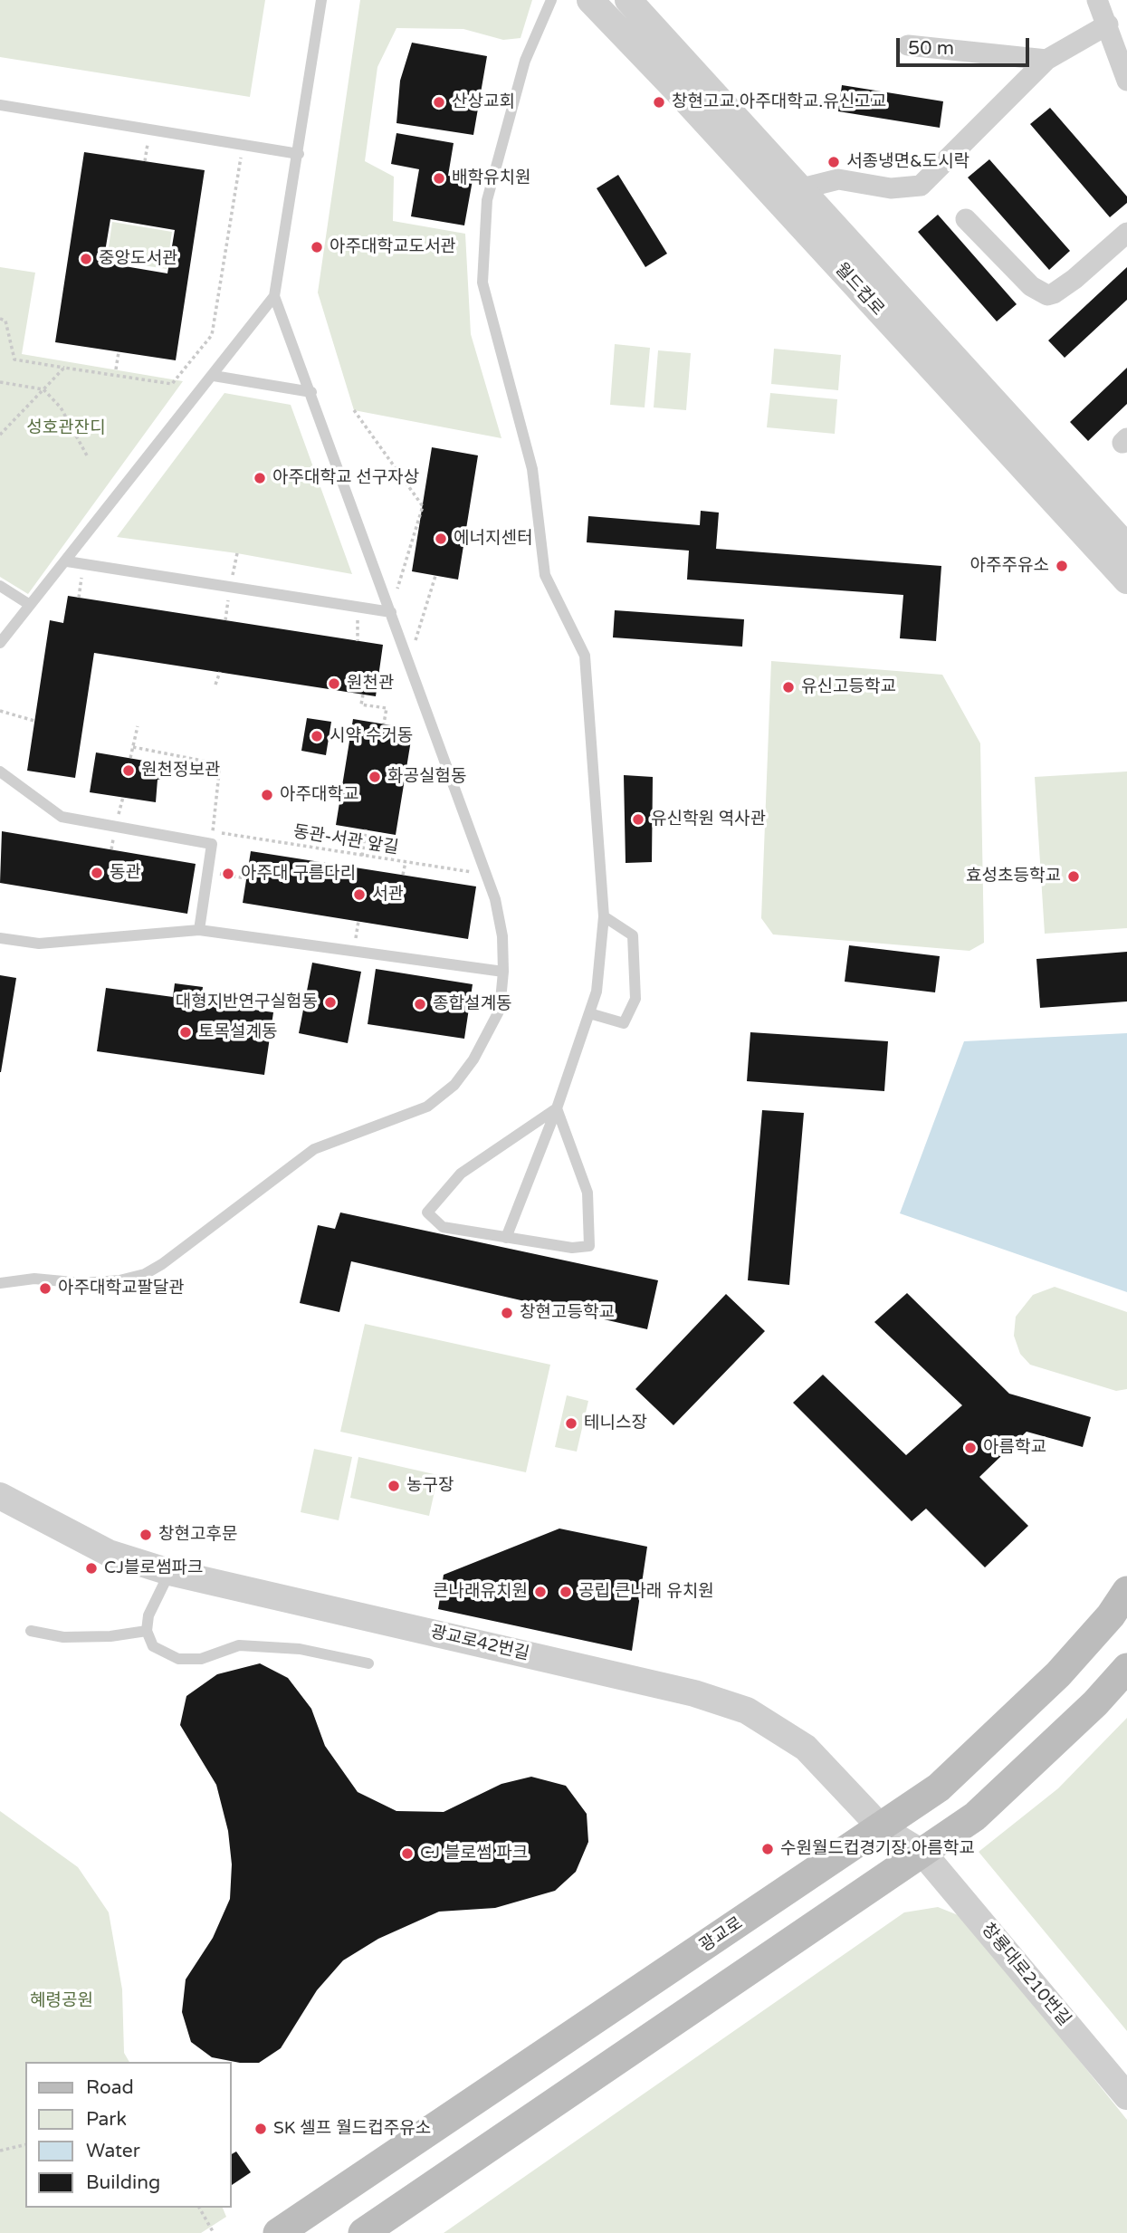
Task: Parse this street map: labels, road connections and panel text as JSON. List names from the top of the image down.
{
  "streets": {
    "main road": ["광교로"],
    "street": ["월드컵로", "광교로42번길", "창룡대로210번길"],
    "path": ["동관-서관 앞길"]
  },
  "crossings": [
    ["광교로42번길", "광교로"],
    ["광교로42번길", "창룡대로210번길"]
  ],
  "parks": ["성호관잔디", "혜령공원"],
  "places": [
    "산상교회",
    "창현고교.아주대학교.유신고교",
    "서종냉면&도시락",
    "배학유치원",
    "아주대학교도서관",
    "중앙도서관",
    "아주대학교 선구자상",
    "에너지센터",
    "아주주유소",
    "원천관",
    "유신고등학교",
    "시약 수거동",
    "원천정보관",
    "화공실험동",
    "아주대학교",
    "유신학원 역사관",
    "동관",
    "아주대 구름다리",
    "효성초등학교",
    "서관",
    "대형지반연구실험동",
    "종합설계동",
    "토목설계동",
    "아주대학교팔달관",
    "창현고등학교",
    "테니스장",
    "아름학교",
    "농구장",
    "창현고후문",
    "CJ블로썸파크",
    "큰나래유치원",
    "공립 큰나래 유치원",
    "수원월드컵경기장.아름학교",
    "CJ 블로썸 파크",
    "SK 셀프 월드컵주유소"
  ],
  "legend": [
    "Road",
    "Park",
    "Water",
    "Building"
  ],
  "scale_bar": "50 m"
}
